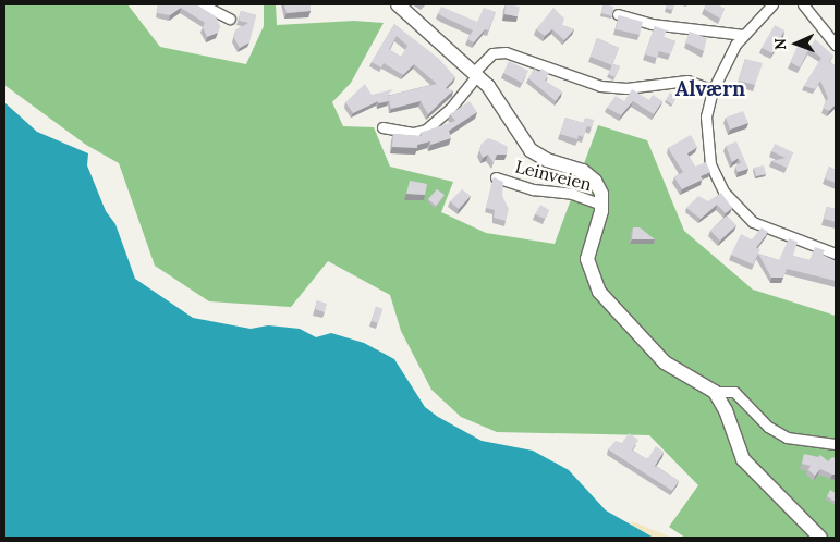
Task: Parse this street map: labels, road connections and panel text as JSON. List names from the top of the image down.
{
  "streets": {
    "street": ["Leinveien"]
  },
  "districts": ["Alværn"],
  "north": "left"
}
